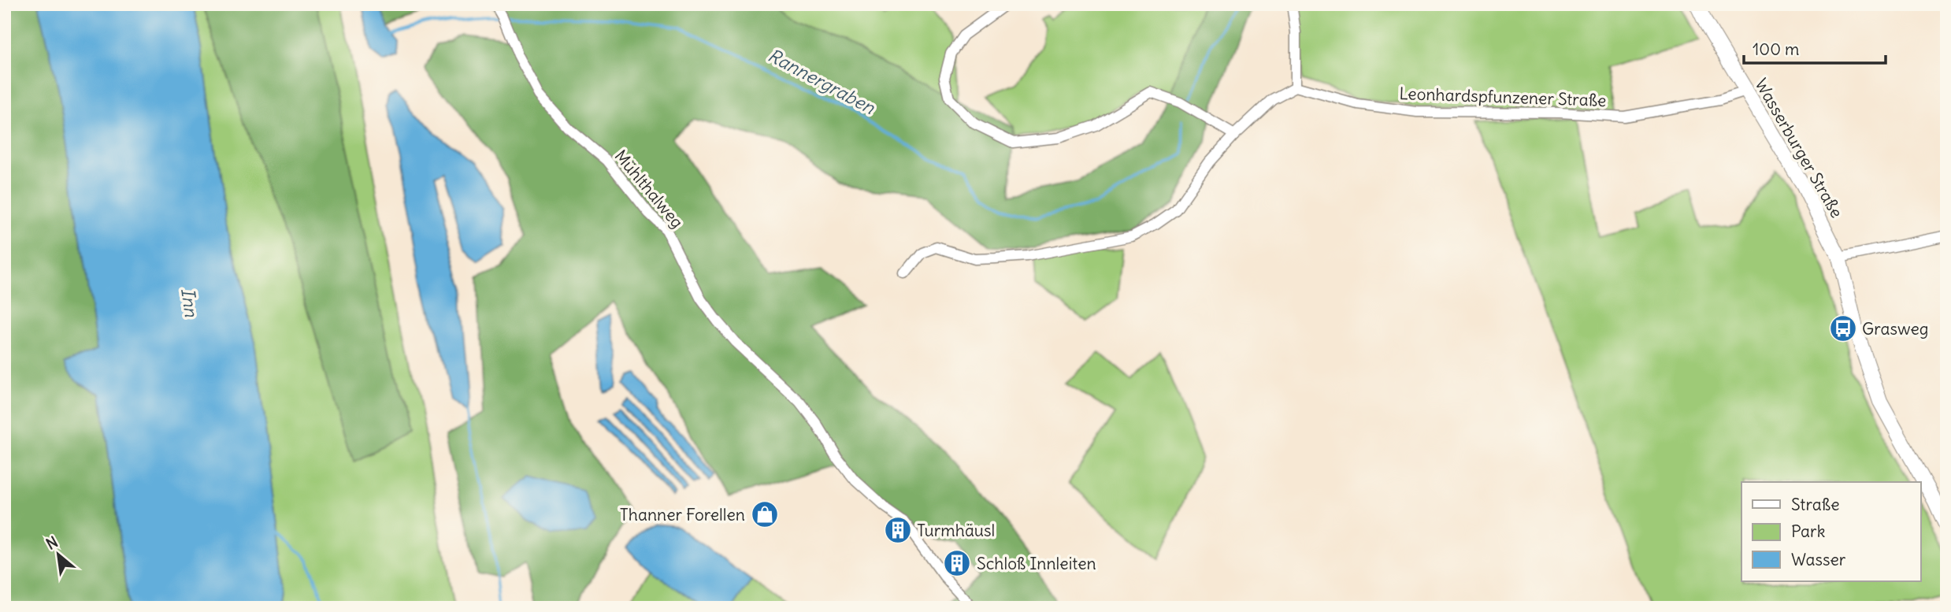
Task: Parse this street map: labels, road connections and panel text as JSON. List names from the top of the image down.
{
  "streets": {
    "main road": ["Wasserburger Straße"],
    "street": ["Leonhardspfunzener Straße", "Mühlthalweg"]
  },
  "crossings": [
    ["Leonhardspfunzener Straße", "Wasserburger Straße"]
  ],
  "water": ["Rannergraben", "Inn"],
  "places": {
    "bus stop": ["Grasweg"],
    "shop": ["Thanner Forellen"],
    "building": ["Turmhäusl", "Schloß Innleiten"]
  },
  "legend": ["Straße", "Park", "Wasser"],
  "scale_bar": "100 m",
  "north": "top left"
}
